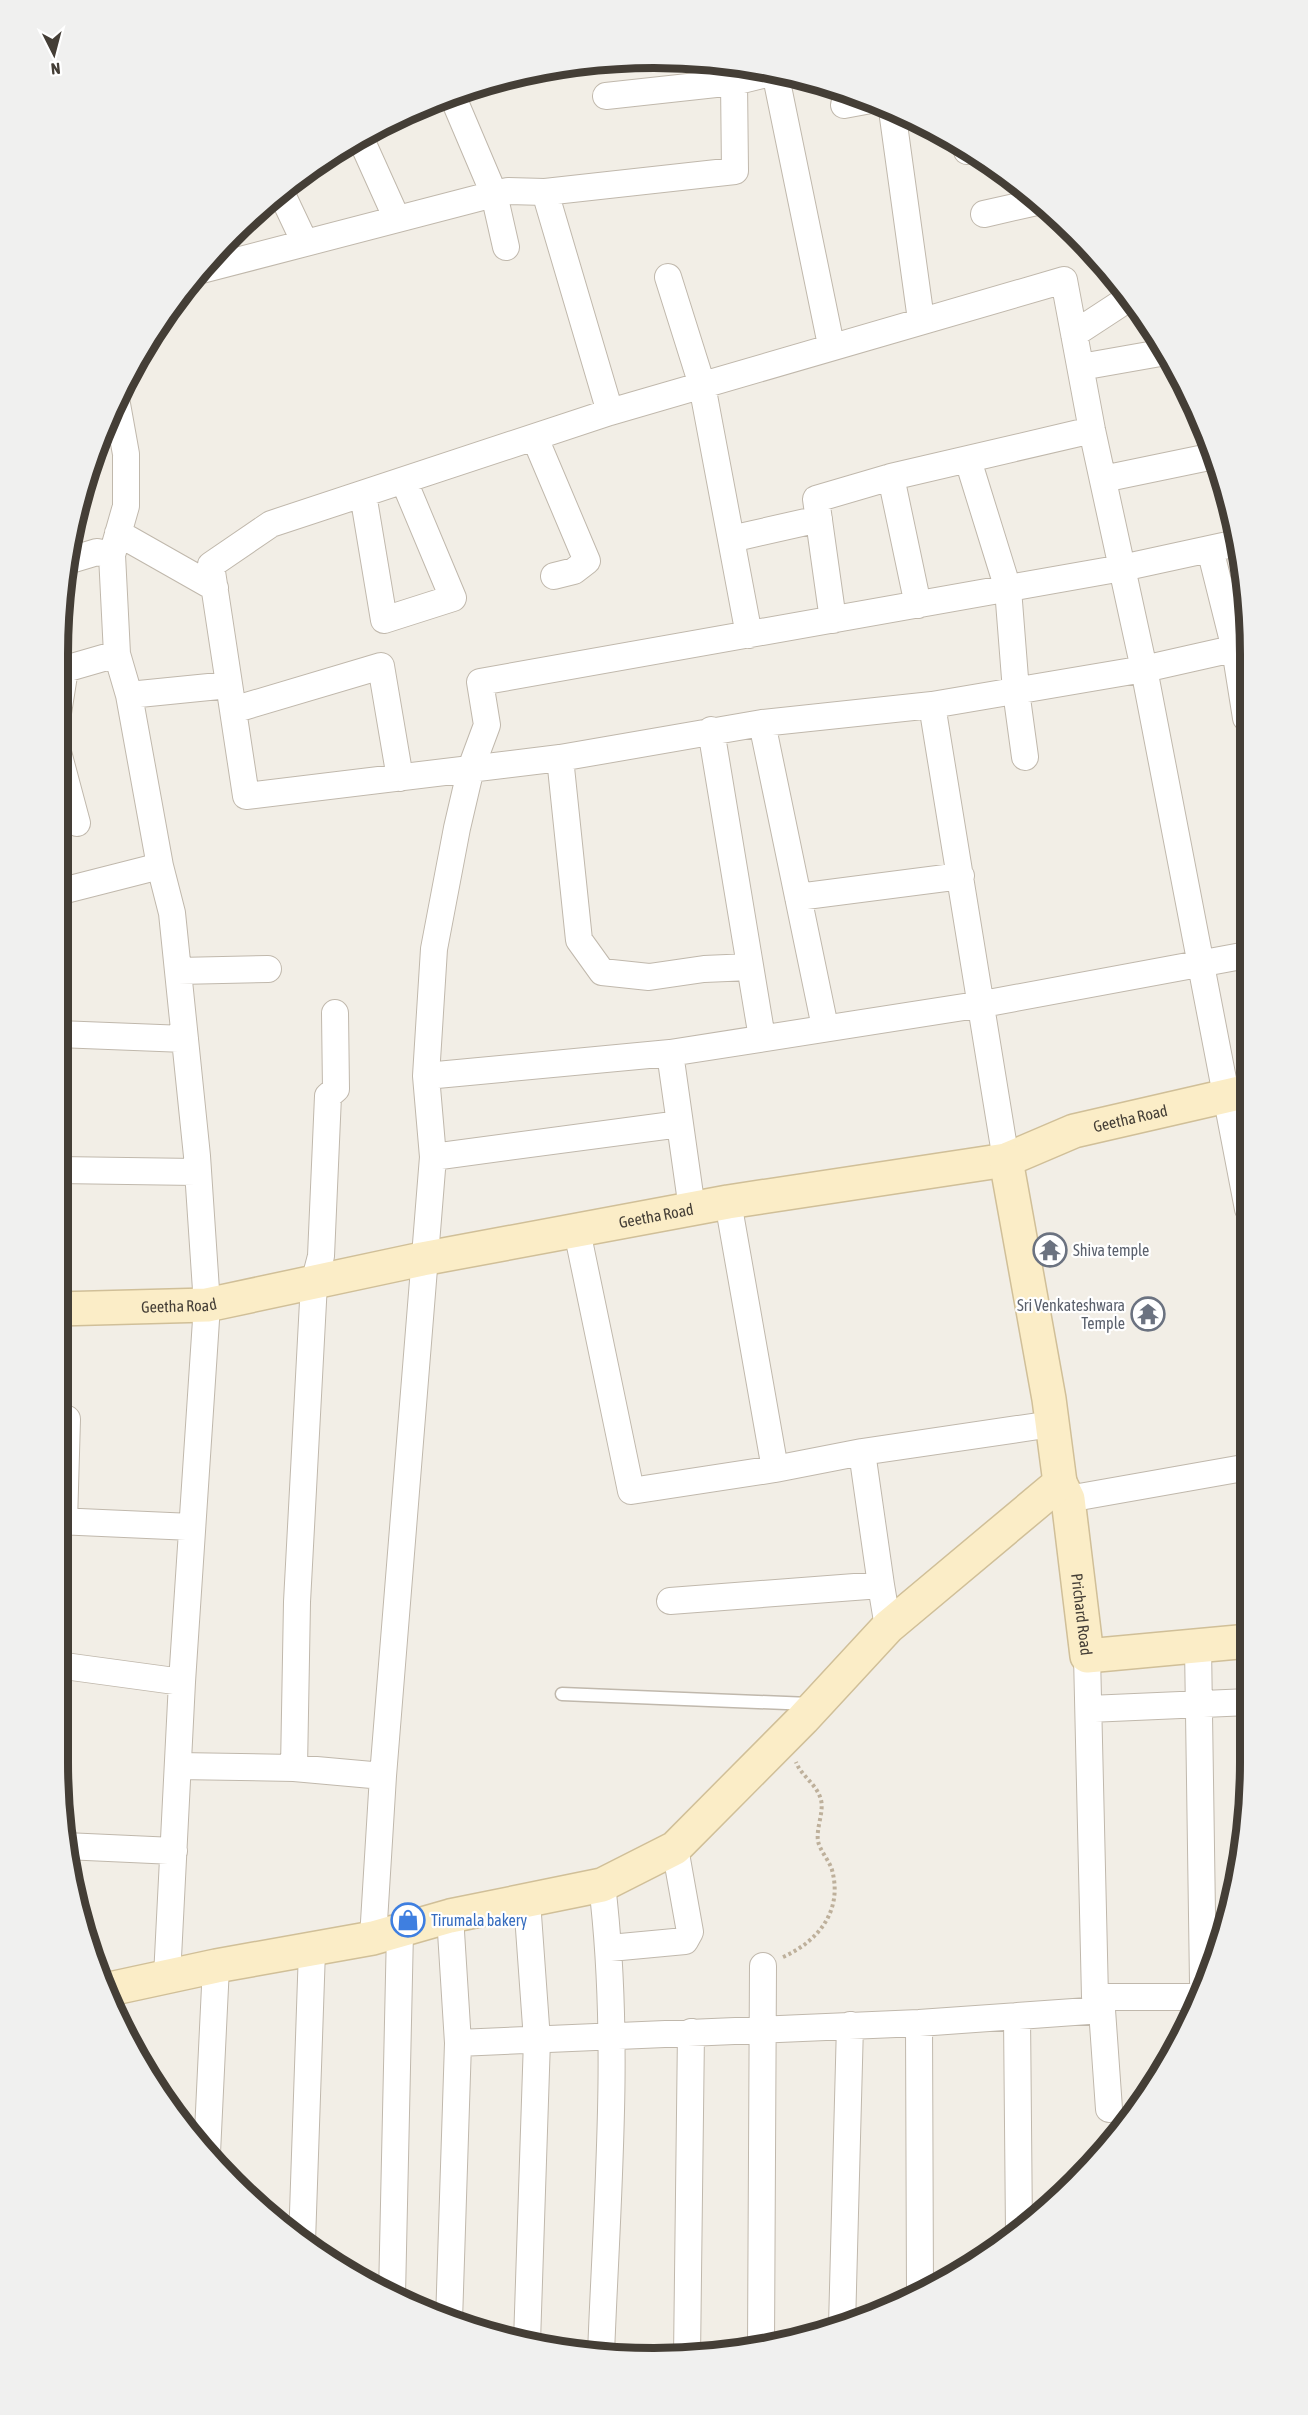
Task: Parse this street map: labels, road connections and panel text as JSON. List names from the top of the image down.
{
  "streets": {
    "street": ["Geetha Road", "Prichard Road"]
  },
  "crossings": [
    ["Geetha Road", "Prichard Road"]
  ],
  "places": {
    "temple": ["Shiva temple", "Sri Venkateshwara Temple"],
    "shop": ["Tirumala bakery"]
  },
  "north": "bottom"
}
